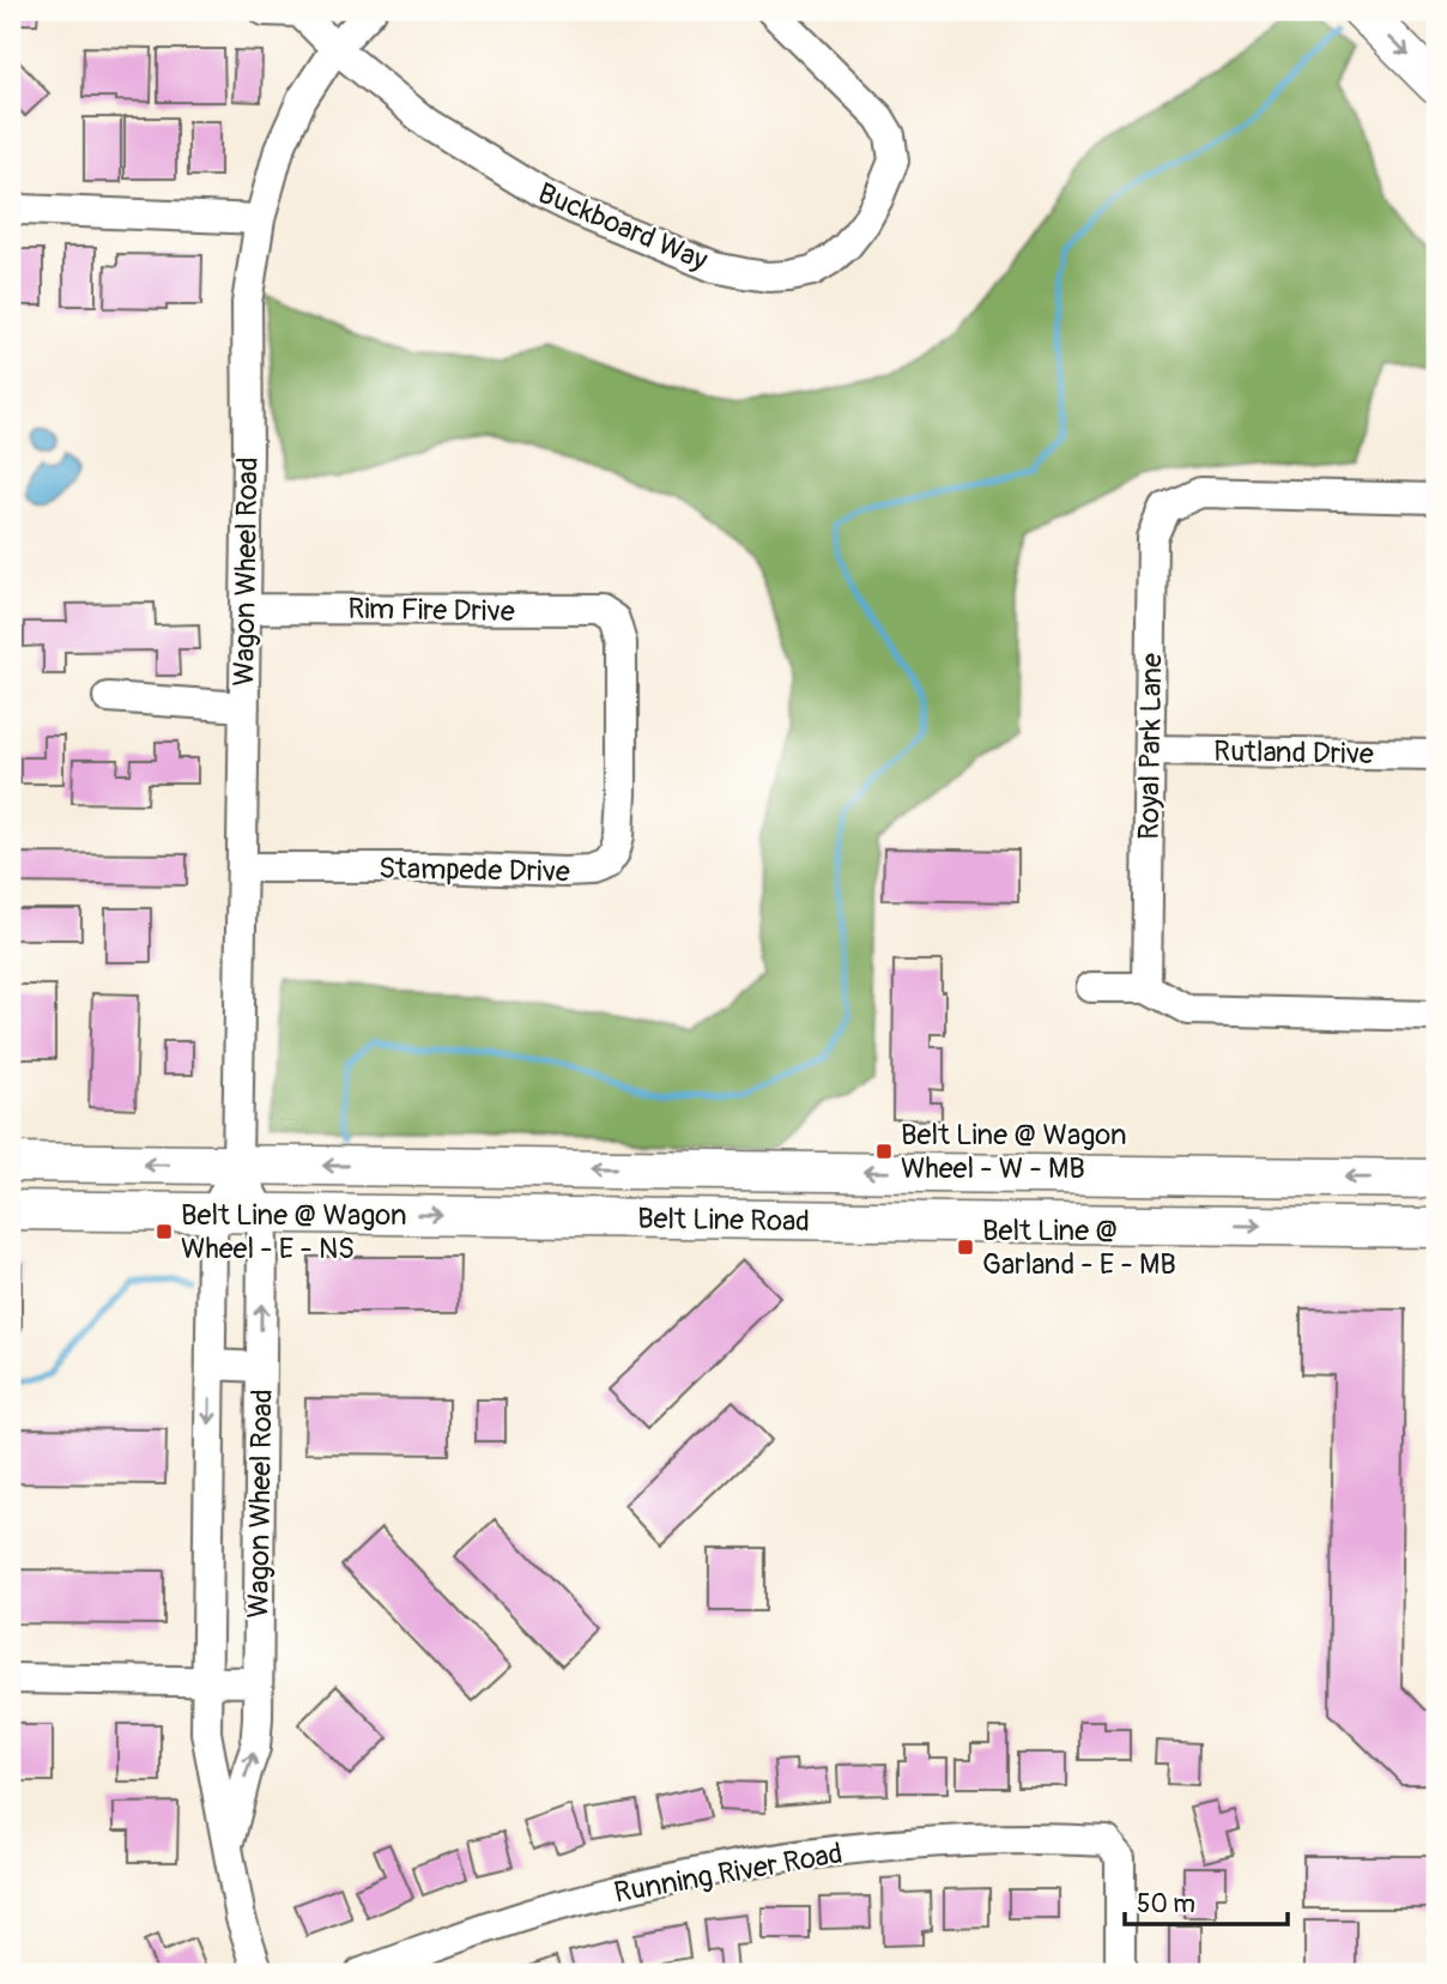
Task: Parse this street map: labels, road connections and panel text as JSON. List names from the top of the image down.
{
  "streets": {
    "main road": ["Belt Line Road"],
    "street": [
      "Buckboard Way",
      "Wagon Wheel Road",
      "Rim Fire Drive",
      "Royal Park Lane",
      "Rutland Drive",
      "Stampede Drive",
      "Running River Road"
    ]
  },
  "crossings": [
    ["Buckboard Way", "Wagon Wheel Road"],
    ["Wagon Wheel Road", "Rim Fire Drive"],
    ["Wagon Wheel Road", "Stampede Drive"],
    ["Wagon Wheel Road", "Belt Line Road"],
    ["Rim Fire Drive", "Stampede Drive"],
    ["Royal Park Lane", "Rutland Drive"]
  ],
  "places": {
    "transit": ["Belt Line @ Wagon Wheel - W - MB", "Belt Line @ Wagon Wheel - E - NS", "Belt Line @ Garland - E - MB"]
  },
  "scale_bar": "50 m"
}
